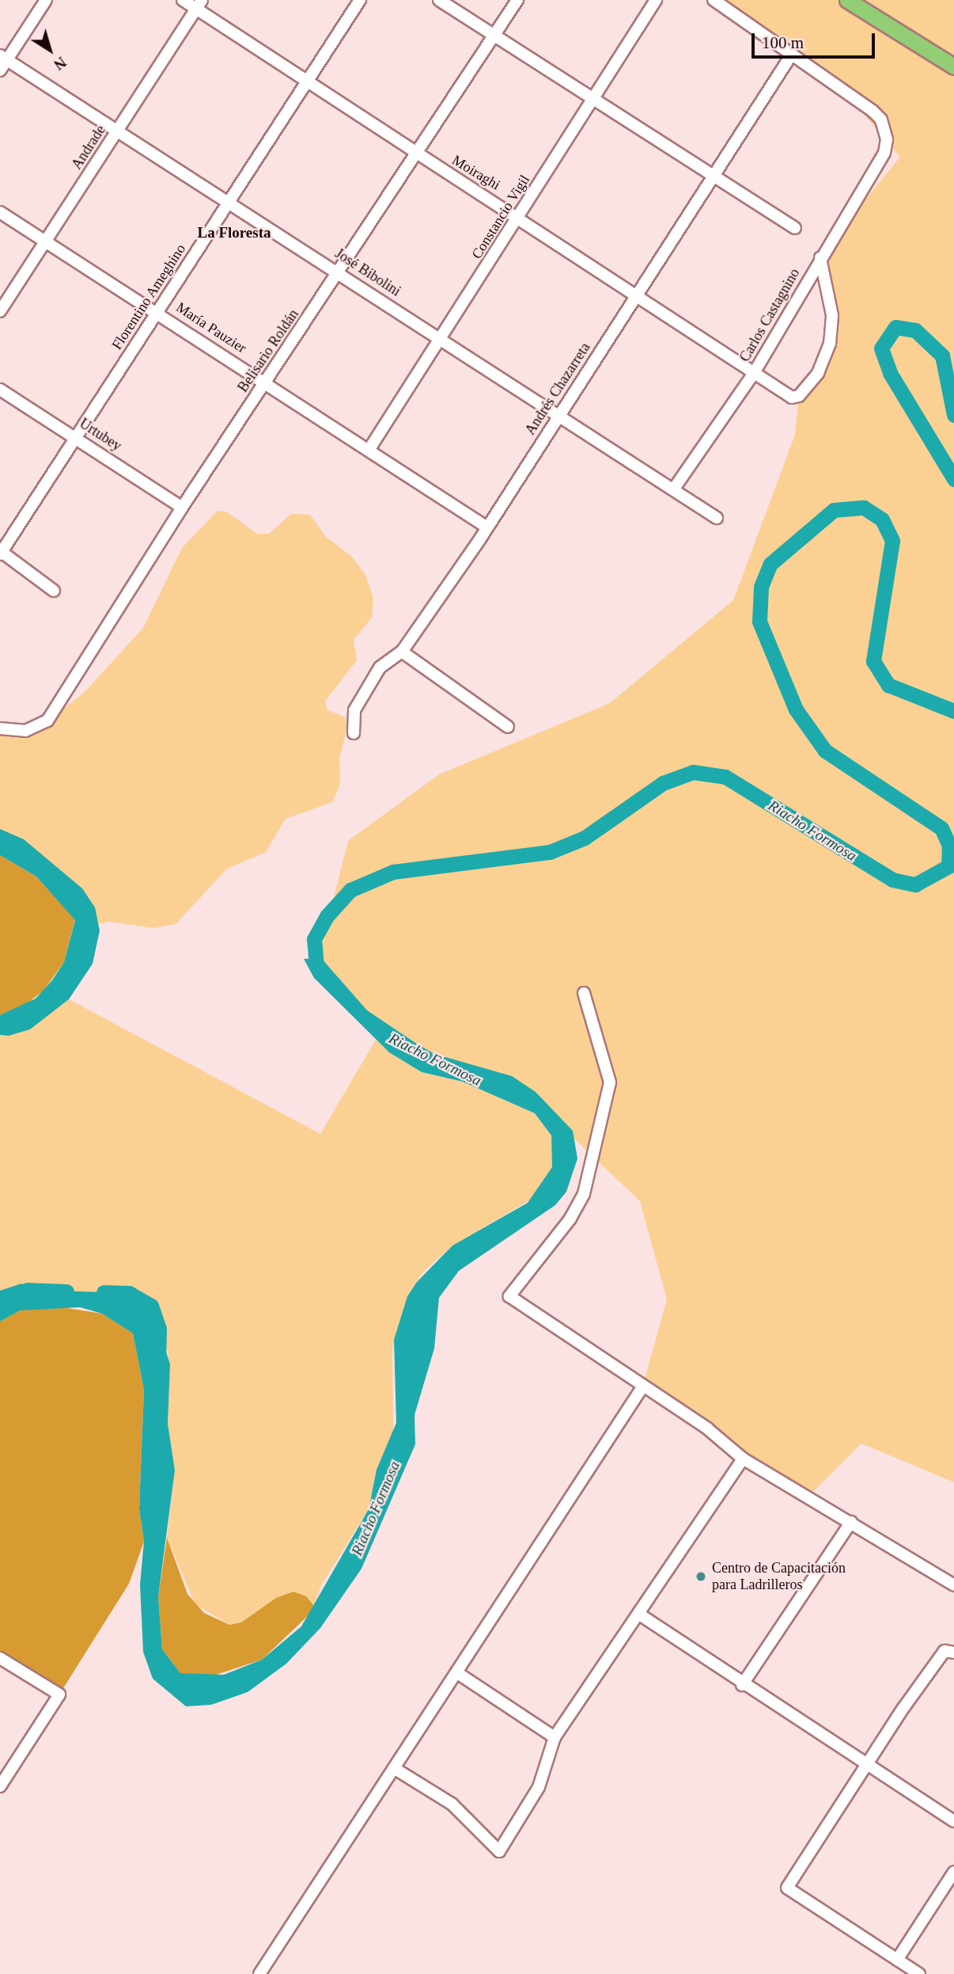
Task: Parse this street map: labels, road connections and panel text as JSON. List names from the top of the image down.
{
  "streets": {
    "street": [
      "Andrade",
      "Moiraghi",
      "Constancio Vigil",
      "José Bibolini",
      "Florentino Ameghino",
      "Carlos Castagnino",
      "María Pauzier",
      "Belisario Roldán",
      "Andrés Chazarreta",
      "Urtubey"
    ]
  },
  "crossings": [
    ["Andrade", "Moiraghi"],
    ["Andrade", "José Bibolini"],
    ["Andrade", "María Pauzier"],
    ["Moiraghi", "Constancio Vigil"],
    ["Moiraghi", "Florentino Ameghino"],
    ["Moiraghi", "Carlos Castagnino"],
    ["Moiraghi", "Belisario Roldán"],
    ["Moiraghi", "Andrés Chazarreta"],
    ["Constancio Vigil", "José Bibolini"],
    ["Constancio Vigil", "María Pauzier"],
    ["José Bibolini", "Florentino Ameghino"],
    ["José Bibolini", "Carlos Castagnino"],
    ["José Bibolini", "Belisario Roldán"],
    ["José Bibolini", "Andrés Chazarreta"],
    ["Florentino Ameghino", "María Pauzier"],
    ["Florentino Ameghino", "Urtubey"],
    ["Carlos Castagnino", "Andrés Chazarreta"],
    ["María Pauzier", "Belisario Roldán"],
    ["María Pauzier", "Andrés Chazarreta"],
    ["Belisario Roldán", "Urtubey"]
  ],
  "districts": ["La Floresta"],
  "water": ["Riacho Formosa"],
  "places": ["Centro de Capacitación para Ladrilleros"],
  "scale_bar": "100 m",
  "north": "bottom right"
}
